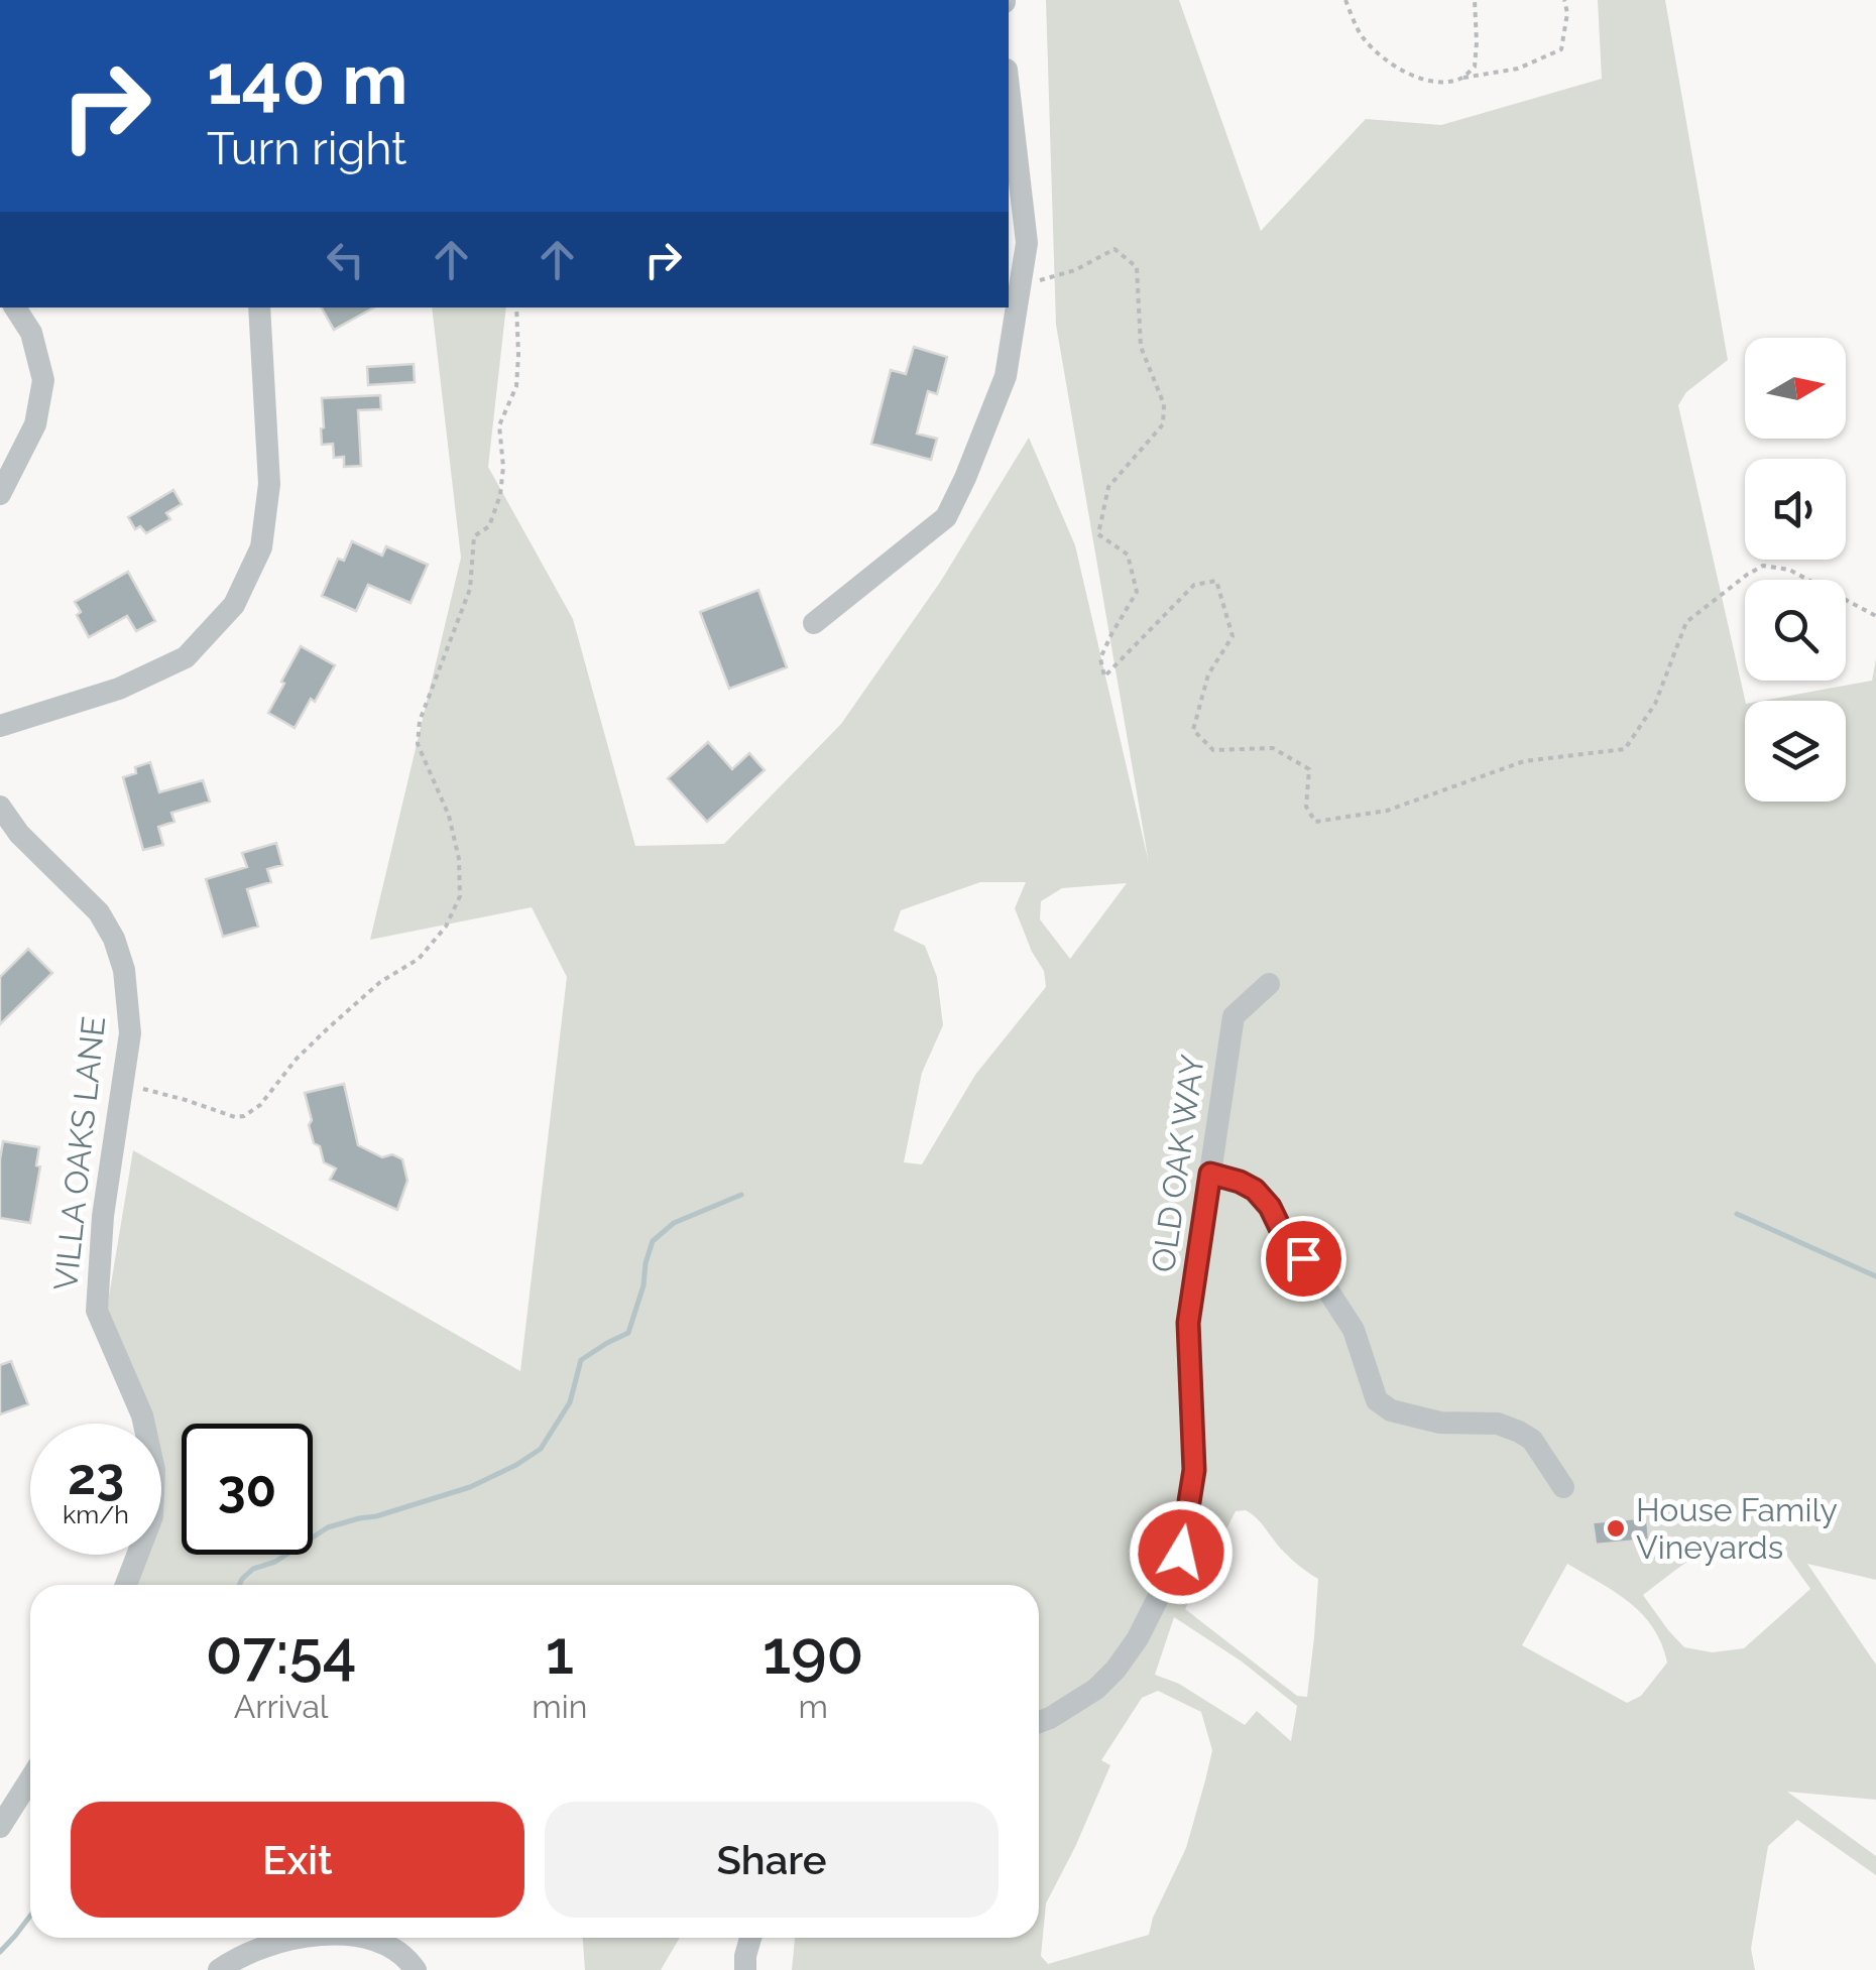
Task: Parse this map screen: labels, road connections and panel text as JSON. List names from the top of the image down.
{
  "streets": {
    "street": ["VILLA OAKS LANE", "OLD OAK WAY"]
  },
  "places": ["House Family Vineyards"],
  "north": "right",
  "page": {
    "turn": ["140 m", "Turn right"],
    "speed": "23 km/h",
    "limit": "30",
    "eta": [
      "07:54",
      "Arrival",
      "1",
      "min",
      "190",
      "m"
    ],
    "buttons": ["Exit", "Share"]
  }
}
